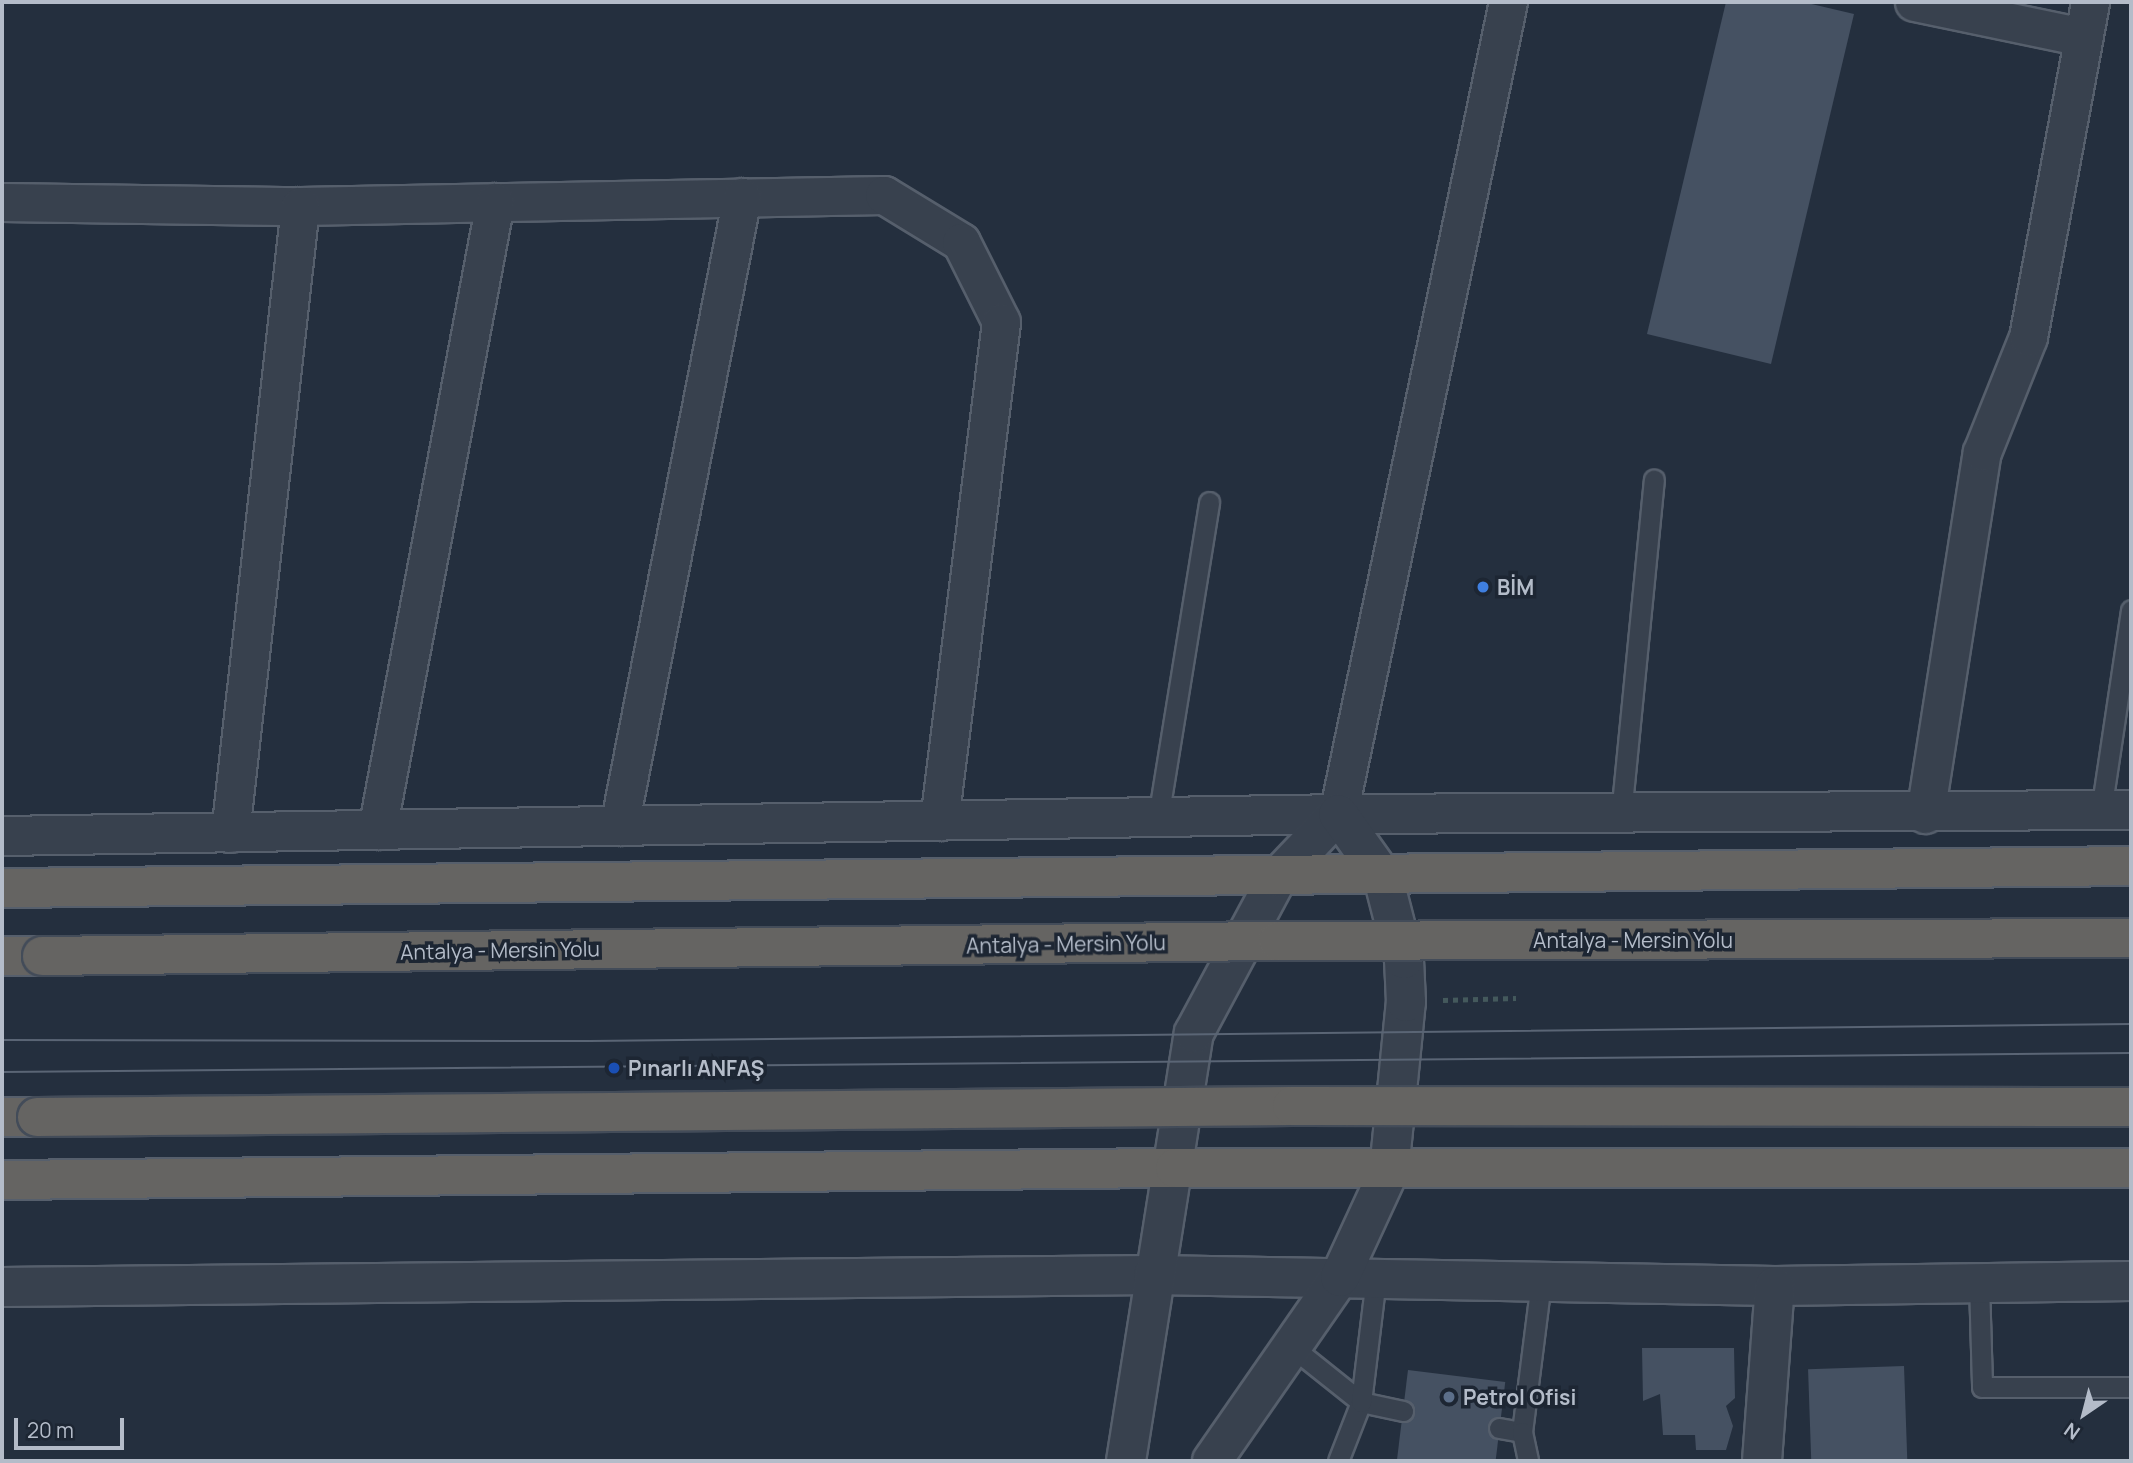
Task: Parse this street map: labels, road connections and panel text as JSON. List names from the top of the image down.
{
  "streets": {
    "highway": ["Antalya - Mersin Yolu"]
  },
  "places": ["BİM", "Pınarlı ANFAŞ", "Petrol Ofisi"],
  "scale_bar": "20 m",
  "north": "bottom left"
}
